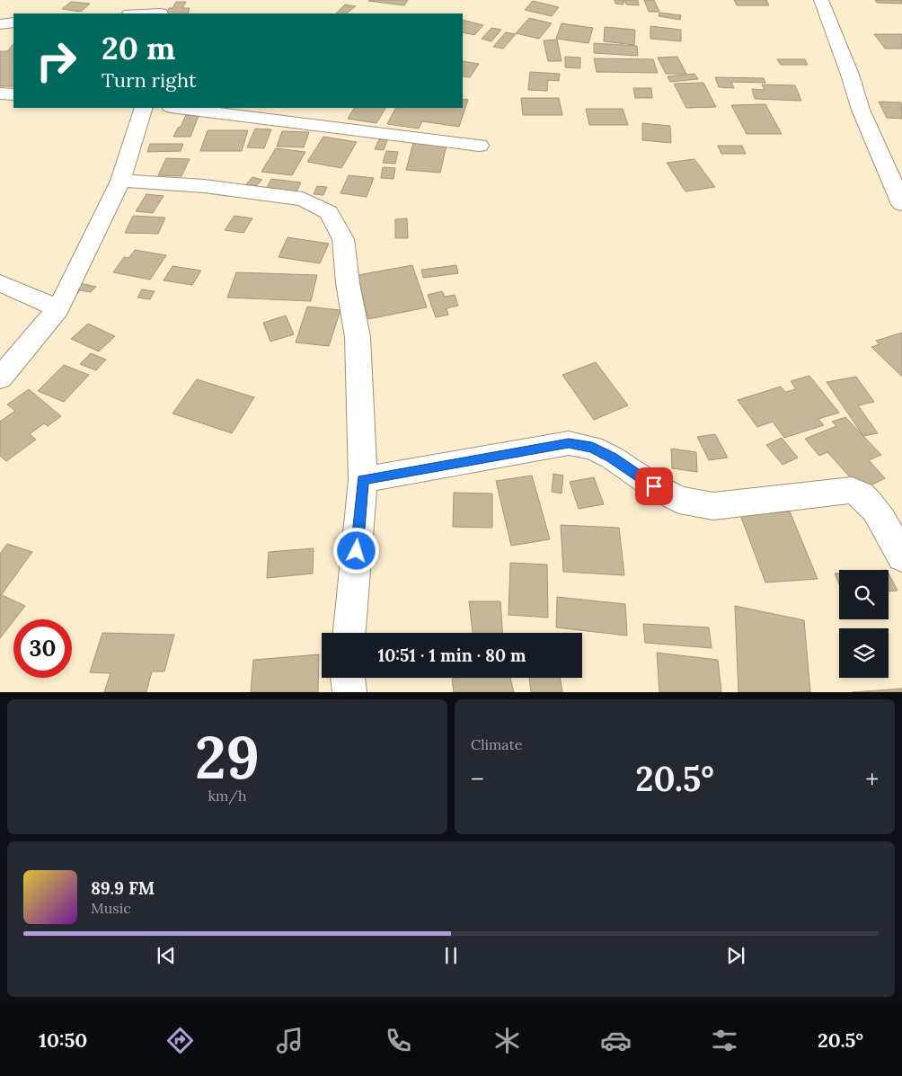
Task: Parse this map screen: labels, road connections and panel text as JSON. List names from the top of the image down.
{
  "page": {
    "turn": ["20 m", "Turn right"],
    "limit": "30",
    "trip": "10:51 · 1 min · 80 m",
    "tile": [
      ["29", "km/h"],
      "Climate"
    ],
    "heat": ["−", "20.5°", "+"],
    "song": ["89.9 FM", "Music"],
    "tabs": ["10:50", "20.5°"]
  }
}
